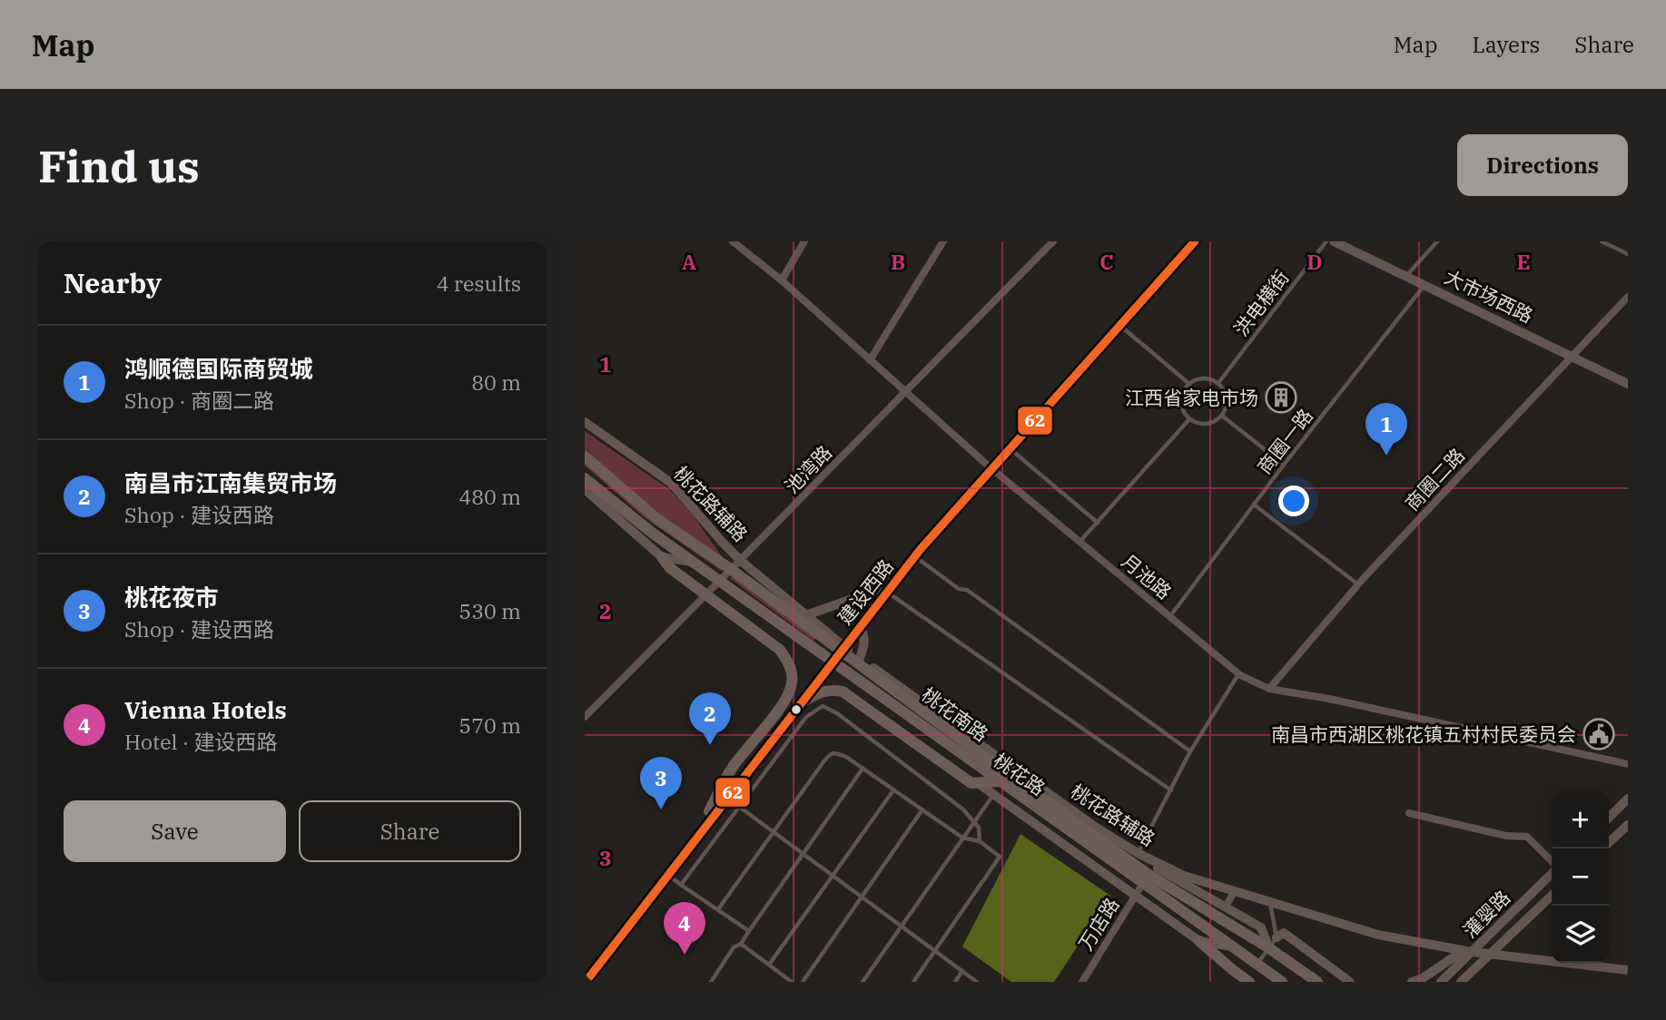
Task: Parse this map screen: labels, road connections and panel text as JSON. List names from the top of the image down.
{
  "streets": {
    "main road": [
      "大市场西路",
      "桃花路辅路",
      "建设西路",
      "桃花南路",
      "桃花路",
      "灌婴路"
    ],
    "street": [
      "池湾路",
      "商圈二路",
      "月池路",
      "万店路"
    ],
    "lane": ["洪电横街", "商圈一路"]
  },
  "crossings": [
    ["大市场西路", "商圈一路"],
    ["大市场西路", "商圈二路"],
    ["商圈一路", "月池路"],
    ["池湾路", "桃花路辅路"],
    ["池湾路", "月池路"],
    ["池湾路", "桃花南路"],
    ["池湾路", "桃花路"],
    ["商圈二路", "月池路"],
    ["桃花路辅路", "建设西路"],
    ["桃花路辅路", "桃花南路"],
    ["桃花路辅路", "灌婴路"],
    ["月池路", "建设西路"],
    ["建设西路", "桃花南路"],
    ["建设西路", "桃花路"],
    ["桃花南路", "桃花路"],
    ["桃花路", "万店路"]
  ],
  "places": {
    "building": ["江西省家电市场"],
    "public building": ["南昌市西湖区桃花镇五村村民委员会"]
  },
  "lines": ["transit line 62"],
  "page": {
    "header": "Map",
    "nav": ["Map", "Layers", "Share"],
    "buttons": [
      "Directions",
      ["Save", "Share"]
    ],
    "title": "Find us",
    "heading": ["Nearby", "4 results"],
    "list": [
      {
        "mark": "1",
        "name": "鸿顺德国际商贸城",
        "note": "Shop · 商圈二路",
        "value": "80 m"
      },
      {
        "mark": "2",
        "name": "南昌市江南集贸市场",
        "note": "Shop · 建设西路",
        "value": "480 m"
      },
      {
        "mark": "3",
        "name": "桃花夜市",
        "note": "Shop · 建设西路",
        "value": "530 m"
      },
      {
        "mark": "4",
        "name": "Vienna Hotels",
        "note": "Hotel · 建设西路",
        "value": "570 m"
      }
    ],
    "pins": [
      "1",
      "2",
      "3",
      "4"
    ],
    "map_buttons": ["+", "−"]
  },
  "grid": {
    "columns": [
      "A",
      "B",
      "C",
      "D",
      "E"
    ],
    "rows": ["1", "2", "3"]
  }
}
